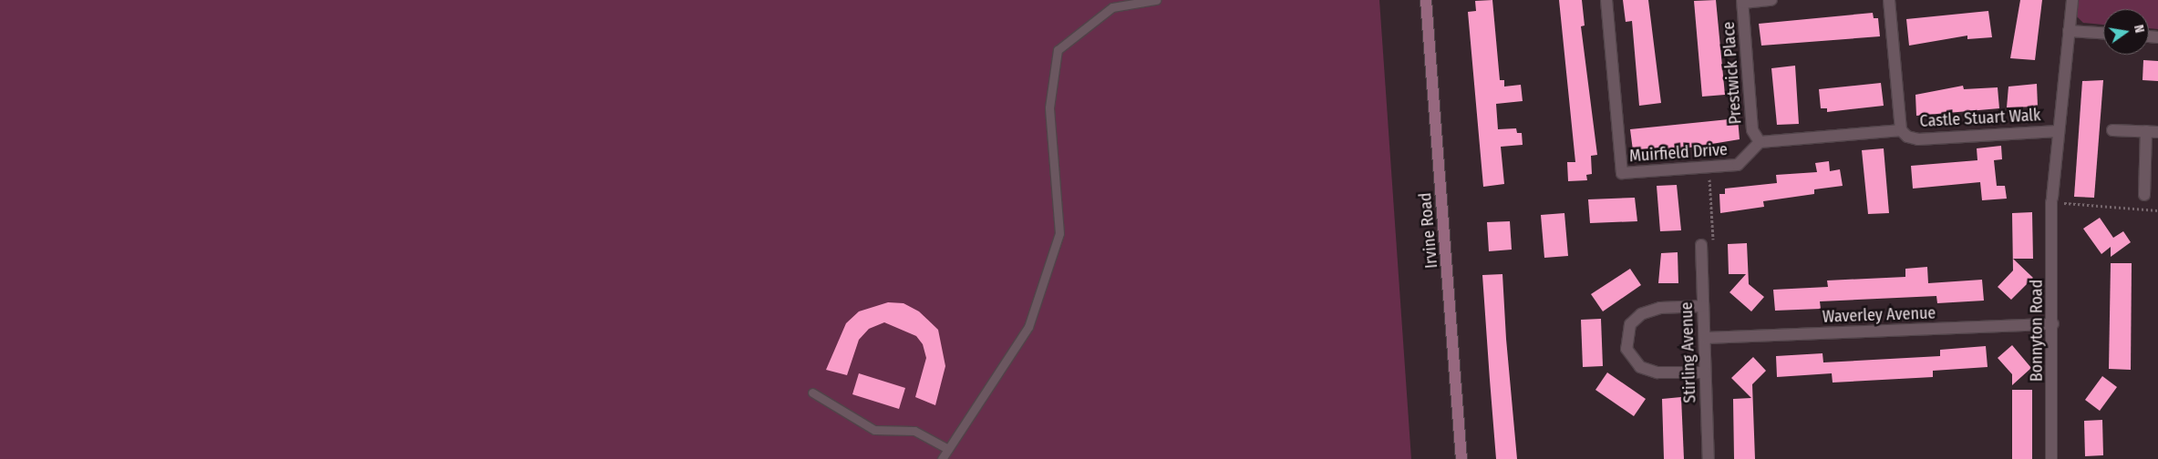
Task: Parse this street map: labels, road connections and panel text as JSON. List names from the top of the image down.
{
  "streets": {
    "main road": ["Irvine Road"],
    "street": [
      "Prestwick Place",
      "Castle Stuart Walk",
      "Muirfield Drive",
      "Waverley Avenue",
      "Bonnyton Road",
      "Stirling Avenue"
    ]
  },
  "crossings": [
    ["Prestwick Place", "Muirfield Drive"],
    ["Castle Stuart Walk", "Bonnyton Road"],
    ["Waverley Avenue", "Bonnyton Road"],
    ["Waverley Avenue", "Stirling Avenue"]
  ],
  "north": "right"
}
